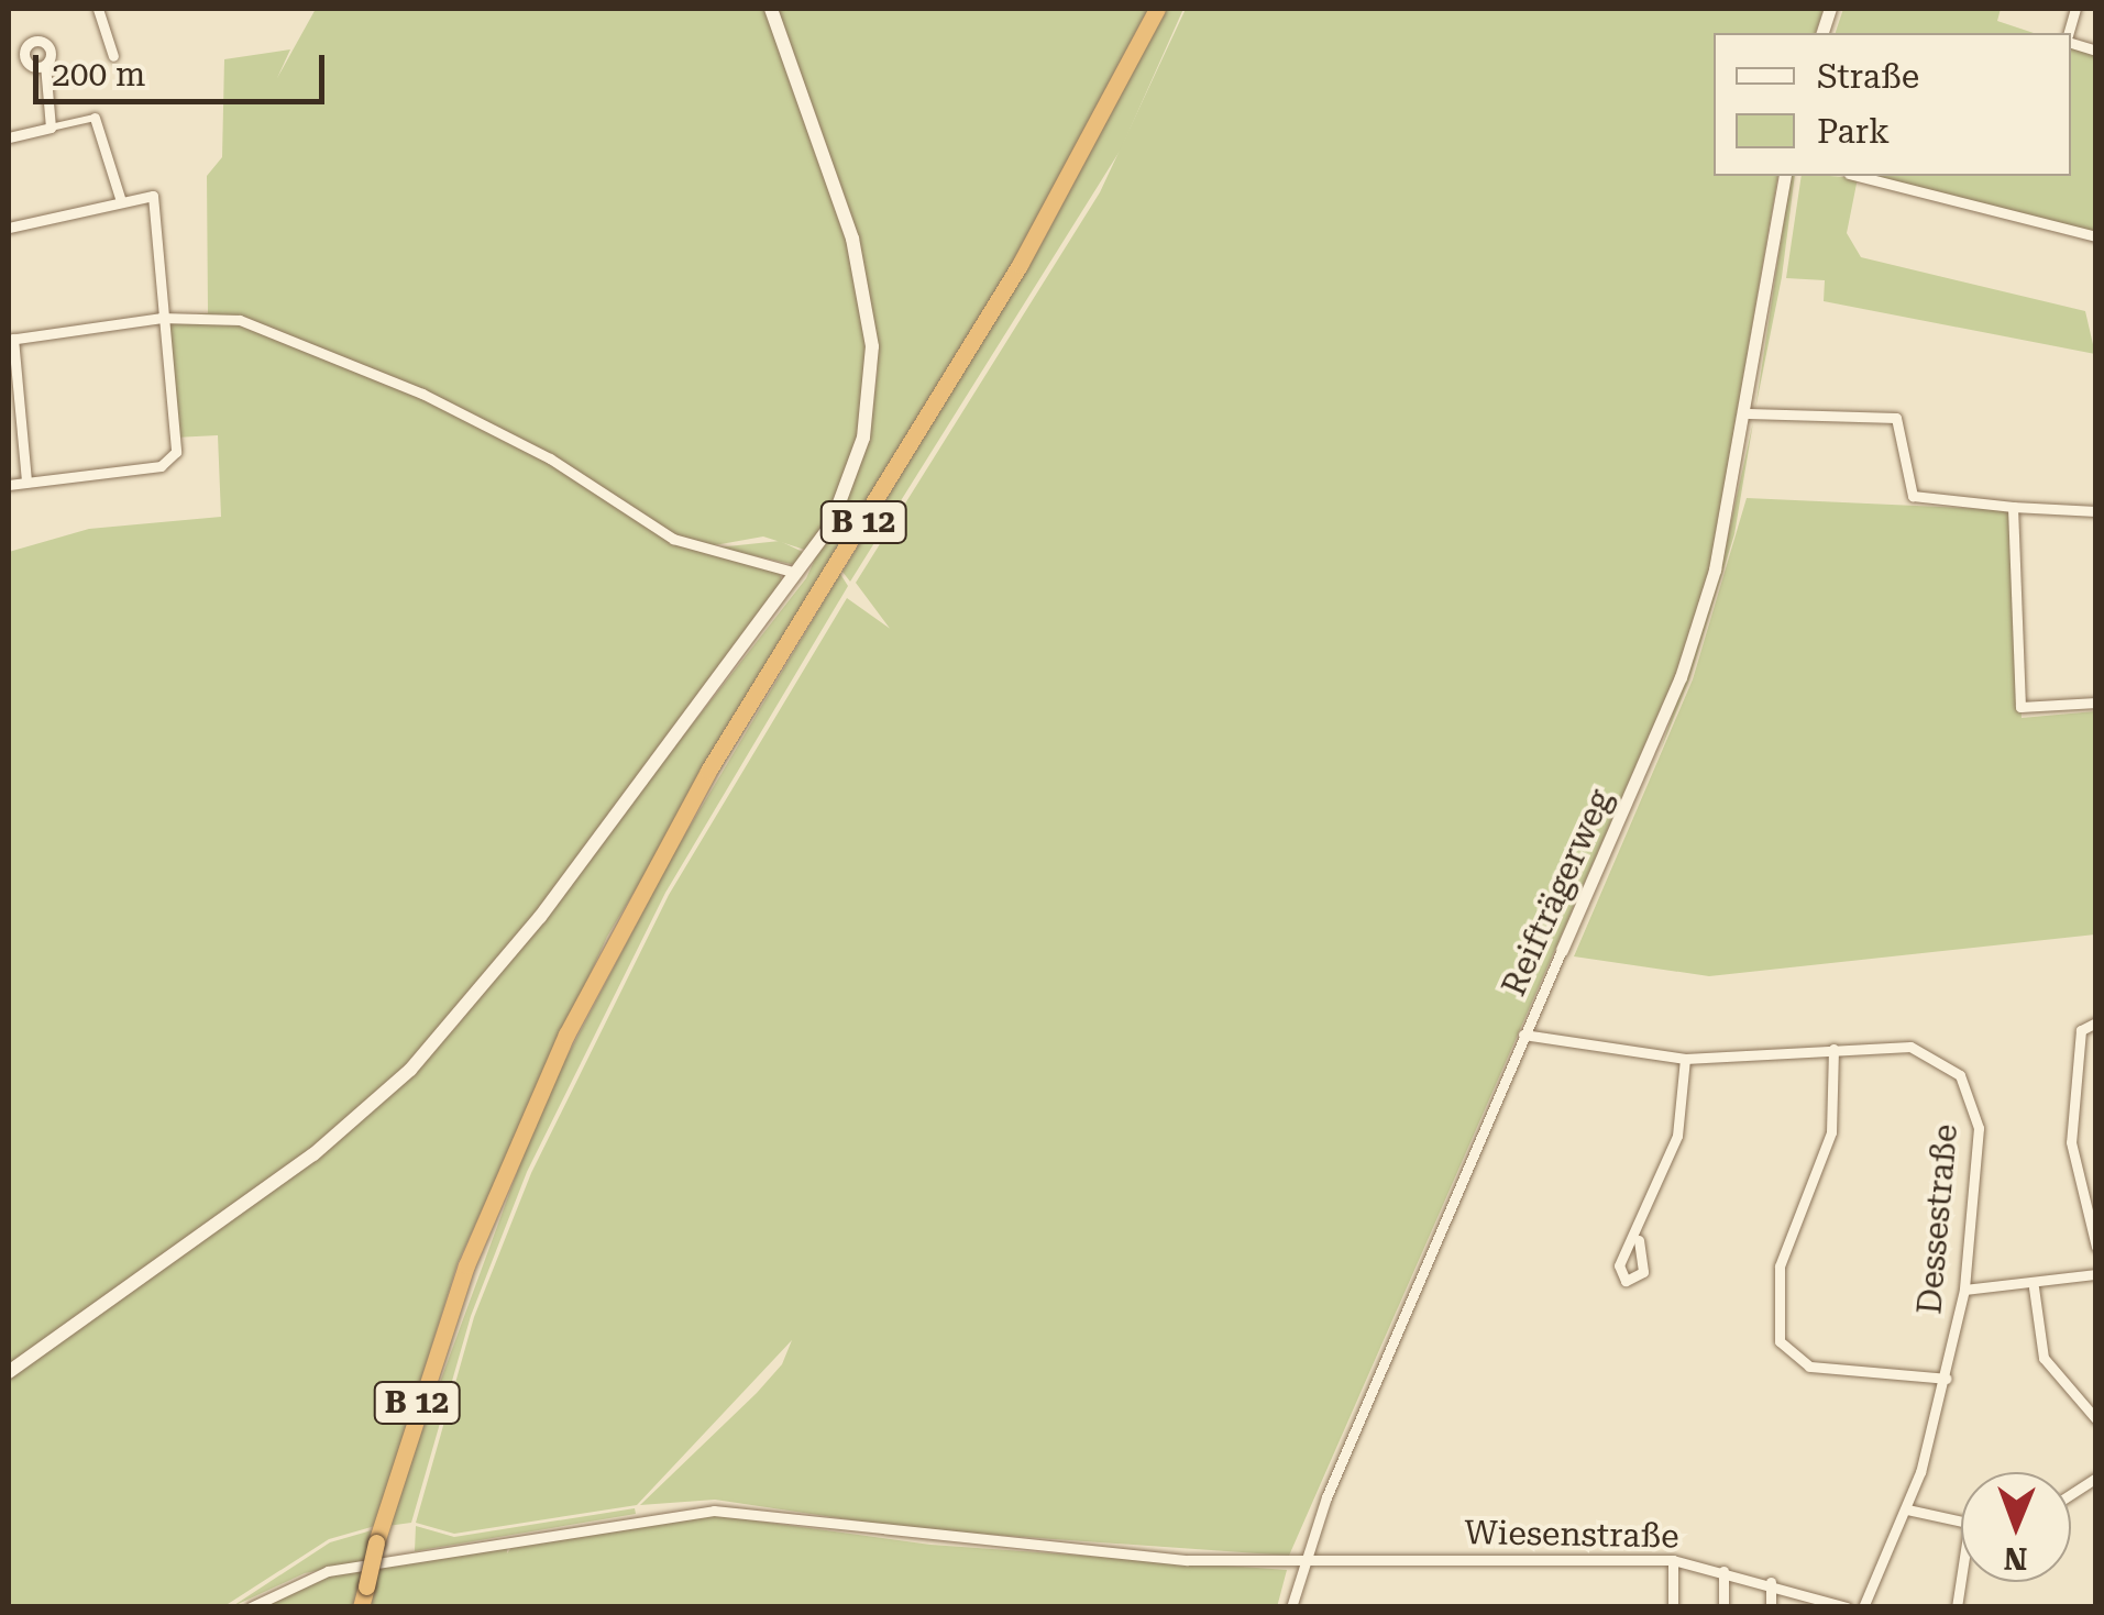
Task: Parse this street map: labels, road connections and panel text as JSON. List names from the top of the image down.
{
  "streets": {
    "highway": ["B 12"],
    "street": ["Reifträgerweg", "Dessestraße", "Wiesenstraße"]
  },
  "crossings": [
    ["Reifträgerweg", "Dessestraße"],
    ["Reifträgerweg", "Wiesenstraße"]
  ],
  "legend": ["Straße", "Park"],
  "scale_bar": "200 m",
  "north": "bottom"
}
